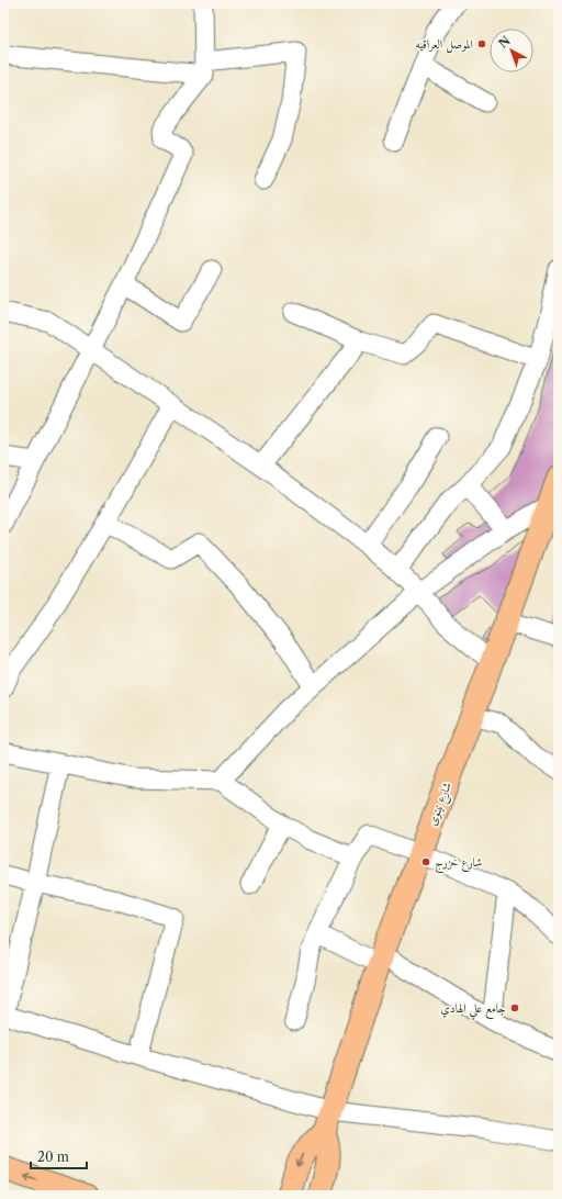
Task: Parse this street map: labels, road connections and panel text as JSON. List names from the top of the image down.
{
  "streets": {
    "main road": ["شارع نينوى"]
  },
  "places": ["الموصل العراقيه", "شارع خزرج", "جامع علي الهادي"],
  "scale_bar": "20 m",
  "north": "top left"
}
